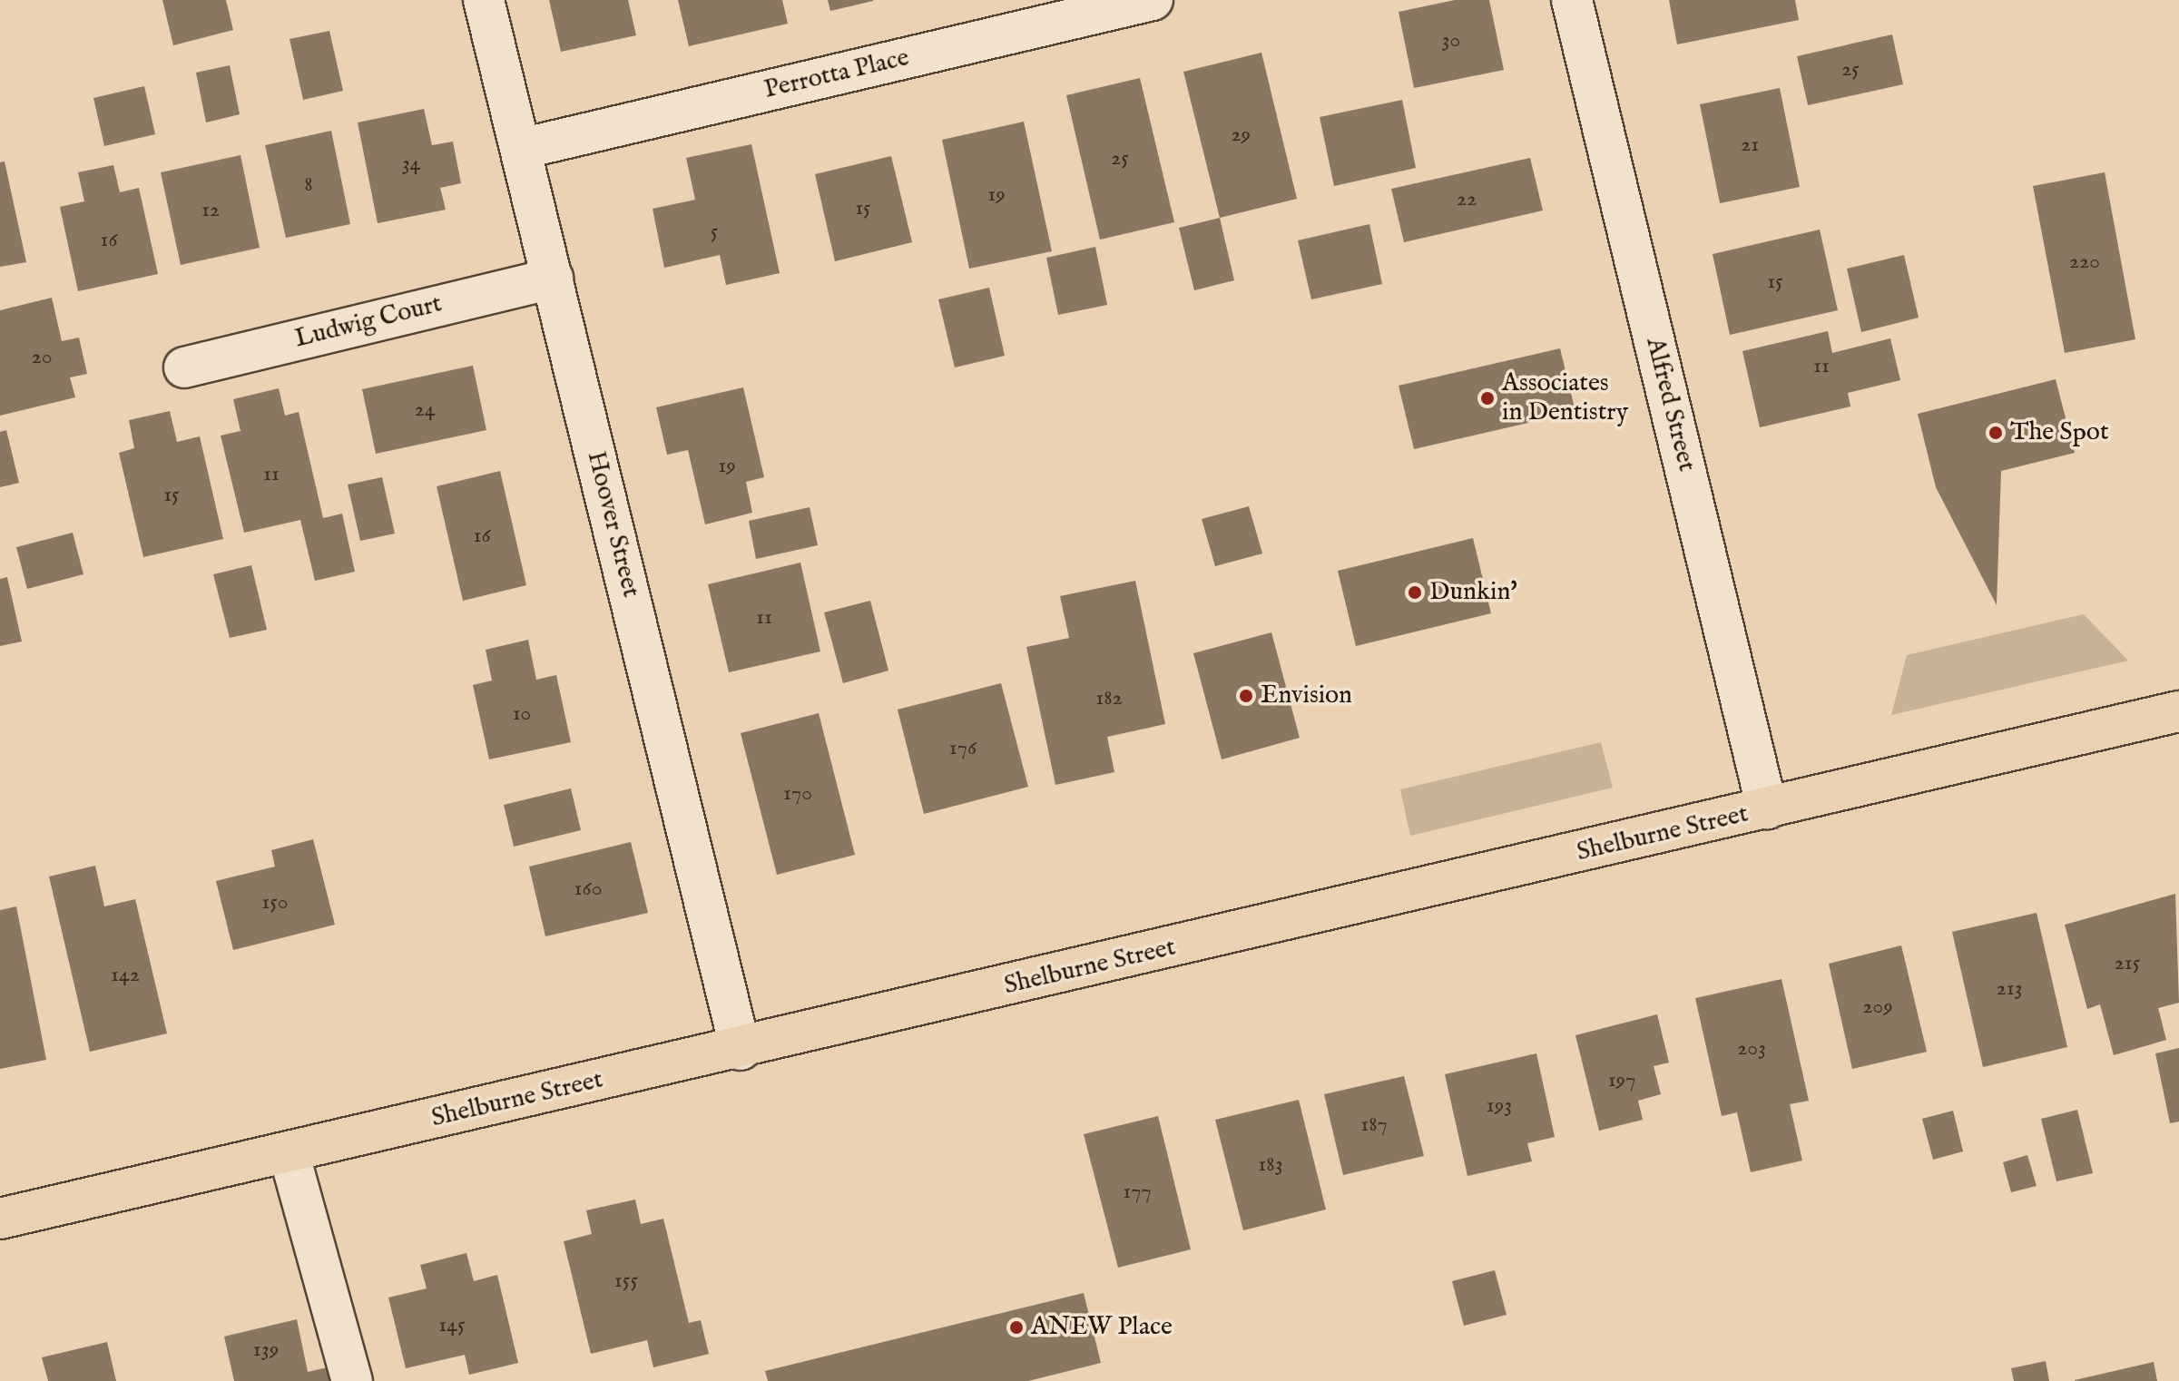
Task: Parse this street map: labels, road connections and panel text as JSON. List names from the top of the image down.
{
  "streets": {
    "main road": ["Shelburne Street"],
    "street": [
      "Perrotta Place",
      "Ludwig Court",
      "Alfred Street",
      "Hoover Street"
    ]
  },
  "crossings": [
    ["Perrotta Place", "Hoover Street"],
    ["Ludwig Court", "Hoover Street"],
    ["Alfred Street", "Shelburne Street"],
    ["Hoover Street", "Shelburne Street"]
  ],
  "places": [
    "Associates in Dentistry",
    "The Spot",
    "Dunkin'",
    "Envision",
    "ANEW Place"
  ],
  "house_numbers": [
    "30",
    "25",
    "29",
    "21",
    "25",
    "34",
    "8",
    "19",
    "22",
    "15",
    "12",
    "5",
    "16",
    "220",
    "15",
    "20",
    "11",
    "24",
    "19",
    "11",
    "15",
    "16",
    "11",
    "182",
    "10",
    "176",
    "170",
    "160",
    "150",
    "215",
    "142",
    "213",
    "209",
    "203",
    "197",
    "193",
    "187",
    "183",
    "177",
    "155",
    "145",
    "139"
  ]
}
